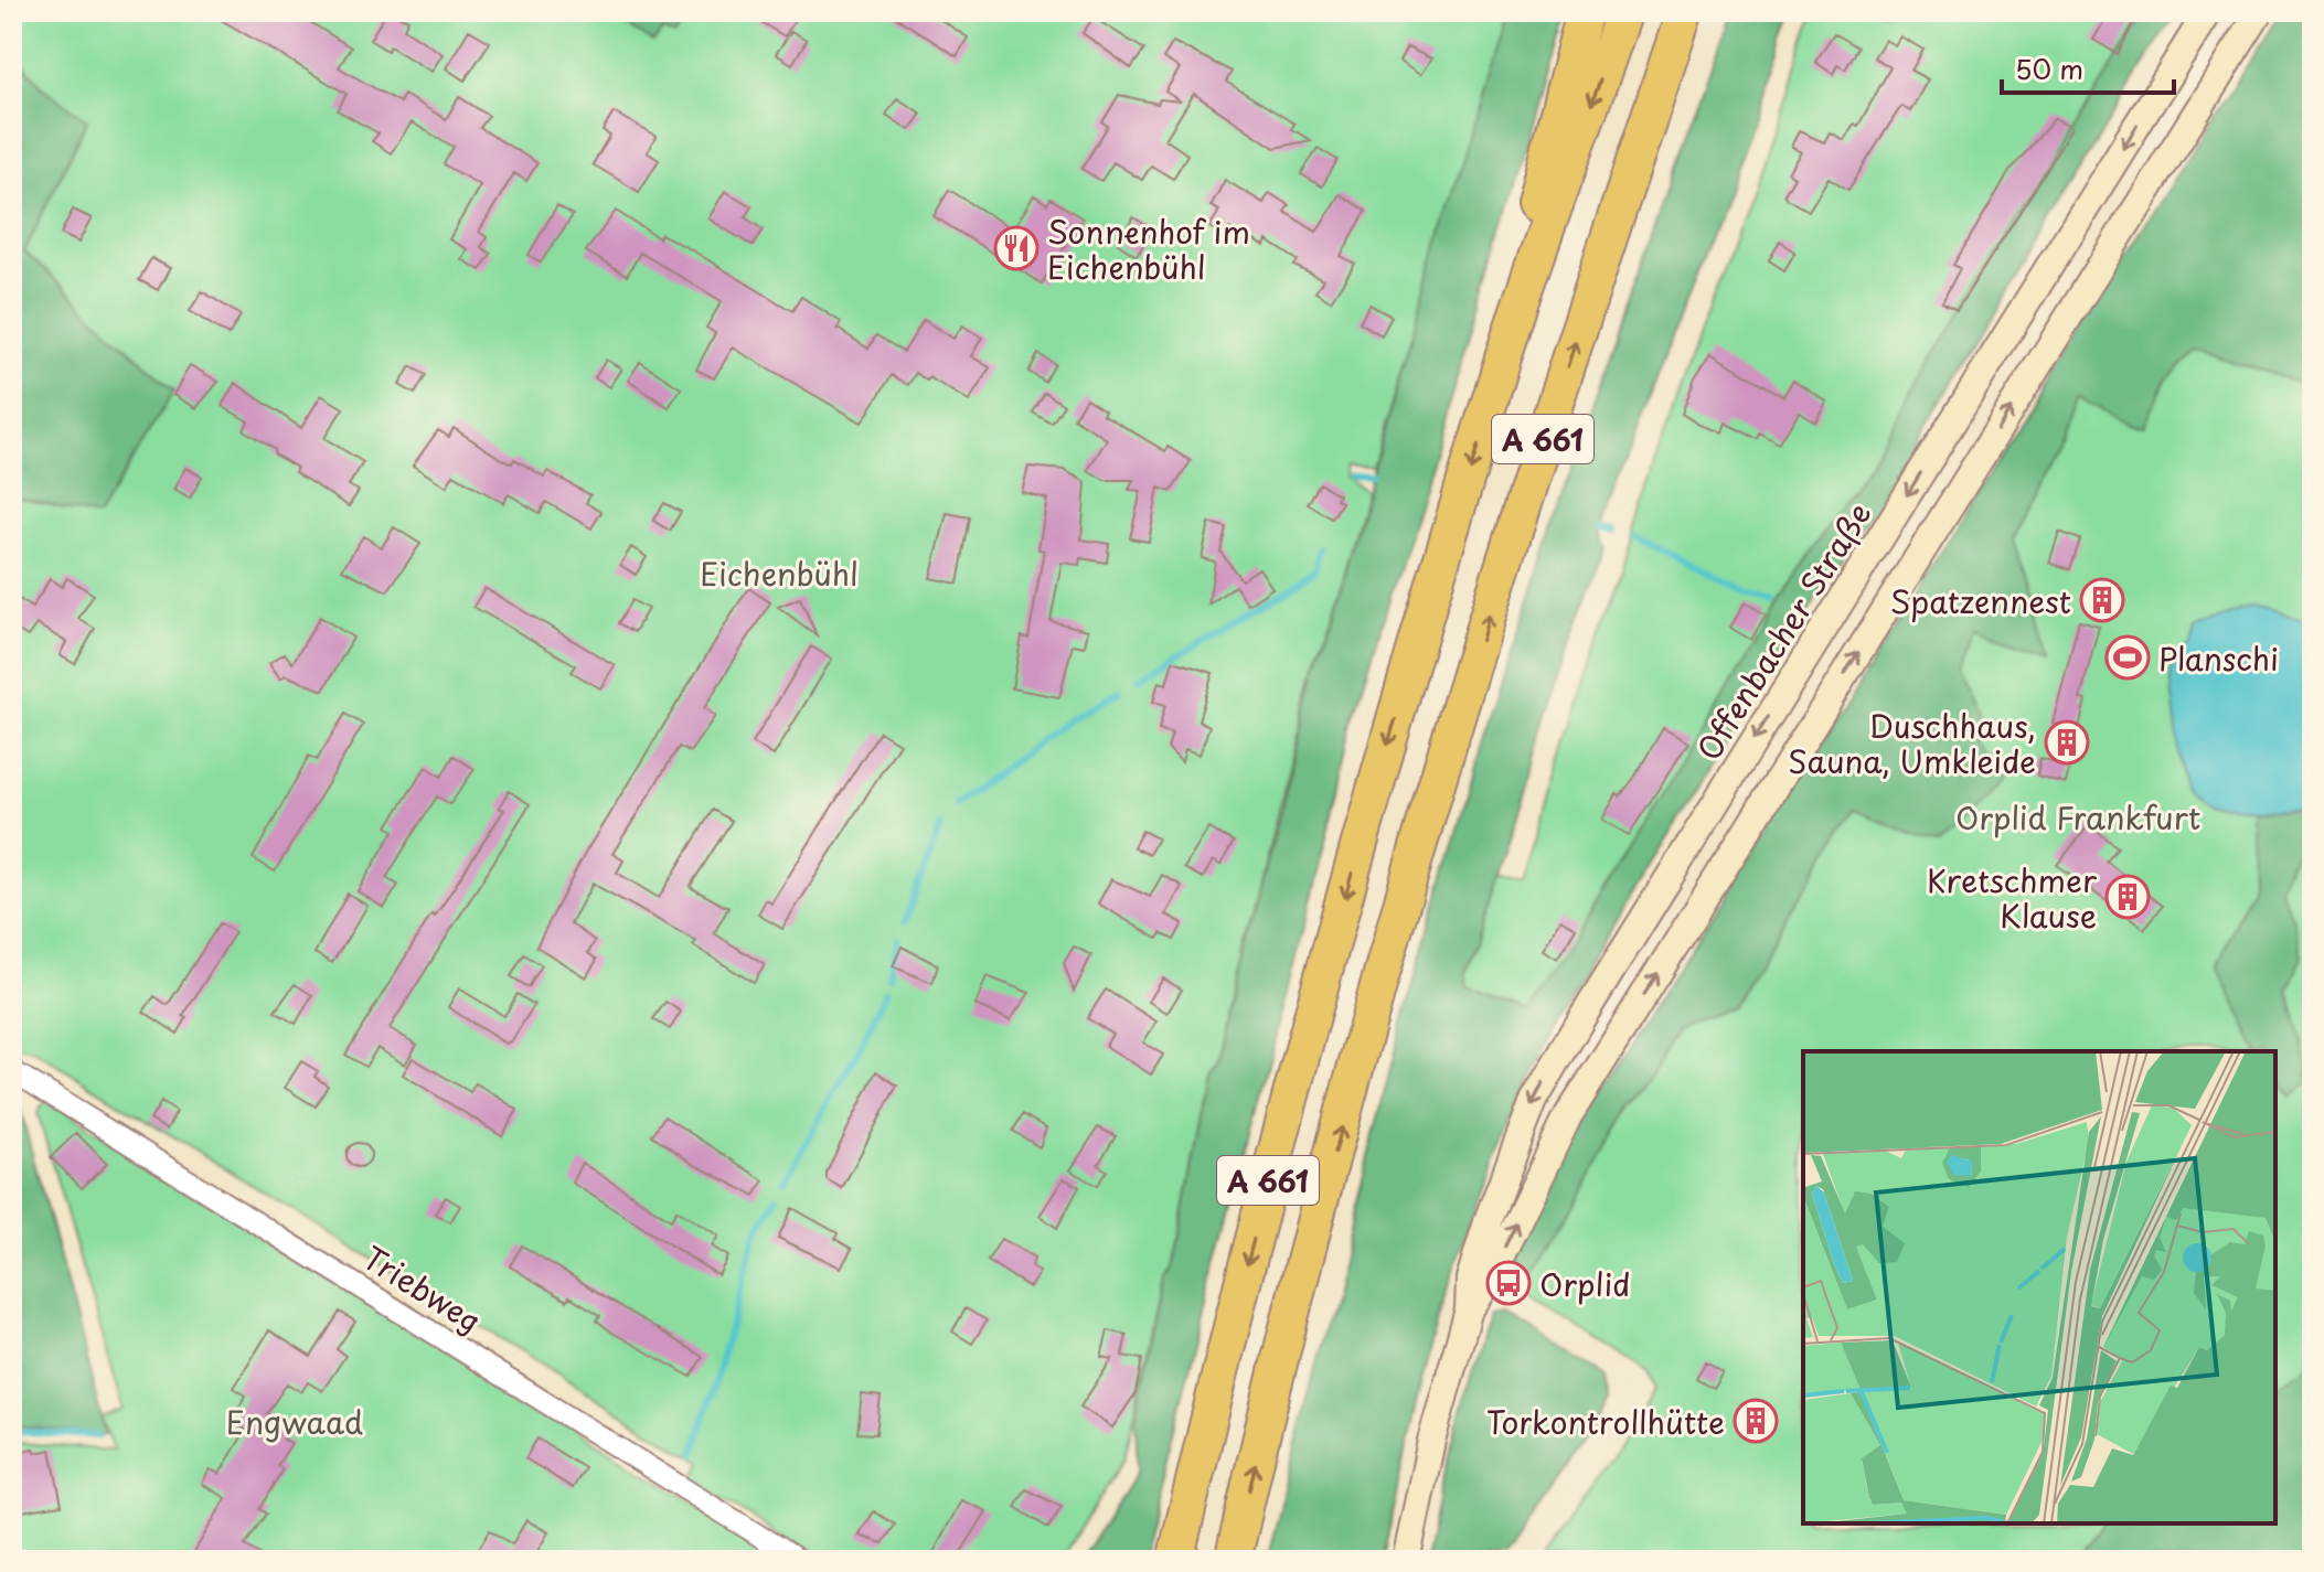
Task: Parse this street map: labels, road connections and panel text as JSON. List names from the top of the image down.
{
  "streets": {
    "highway": ["A 661"],
    "main road": ["Offenbacher Straße"],
    "street": ["Triebweg"]
  },
  "parks": ["Eichenbühl", "Orplid Frankfurt", "Engwaad"],
  "places": {
    "restaurant": ["Sonnenhof im Eichenbühl"],
    "building": [
      "Spatzennest",
      "Duschhaus, Sauna, Umkleide",
      "Kretschmer Klause",
      "Torkontrollhütte"
    ],
    "sports": ["Planschi"],
    "bus stop": ["Orplid"]
  },
  "scale_bar": "50 m"
}
